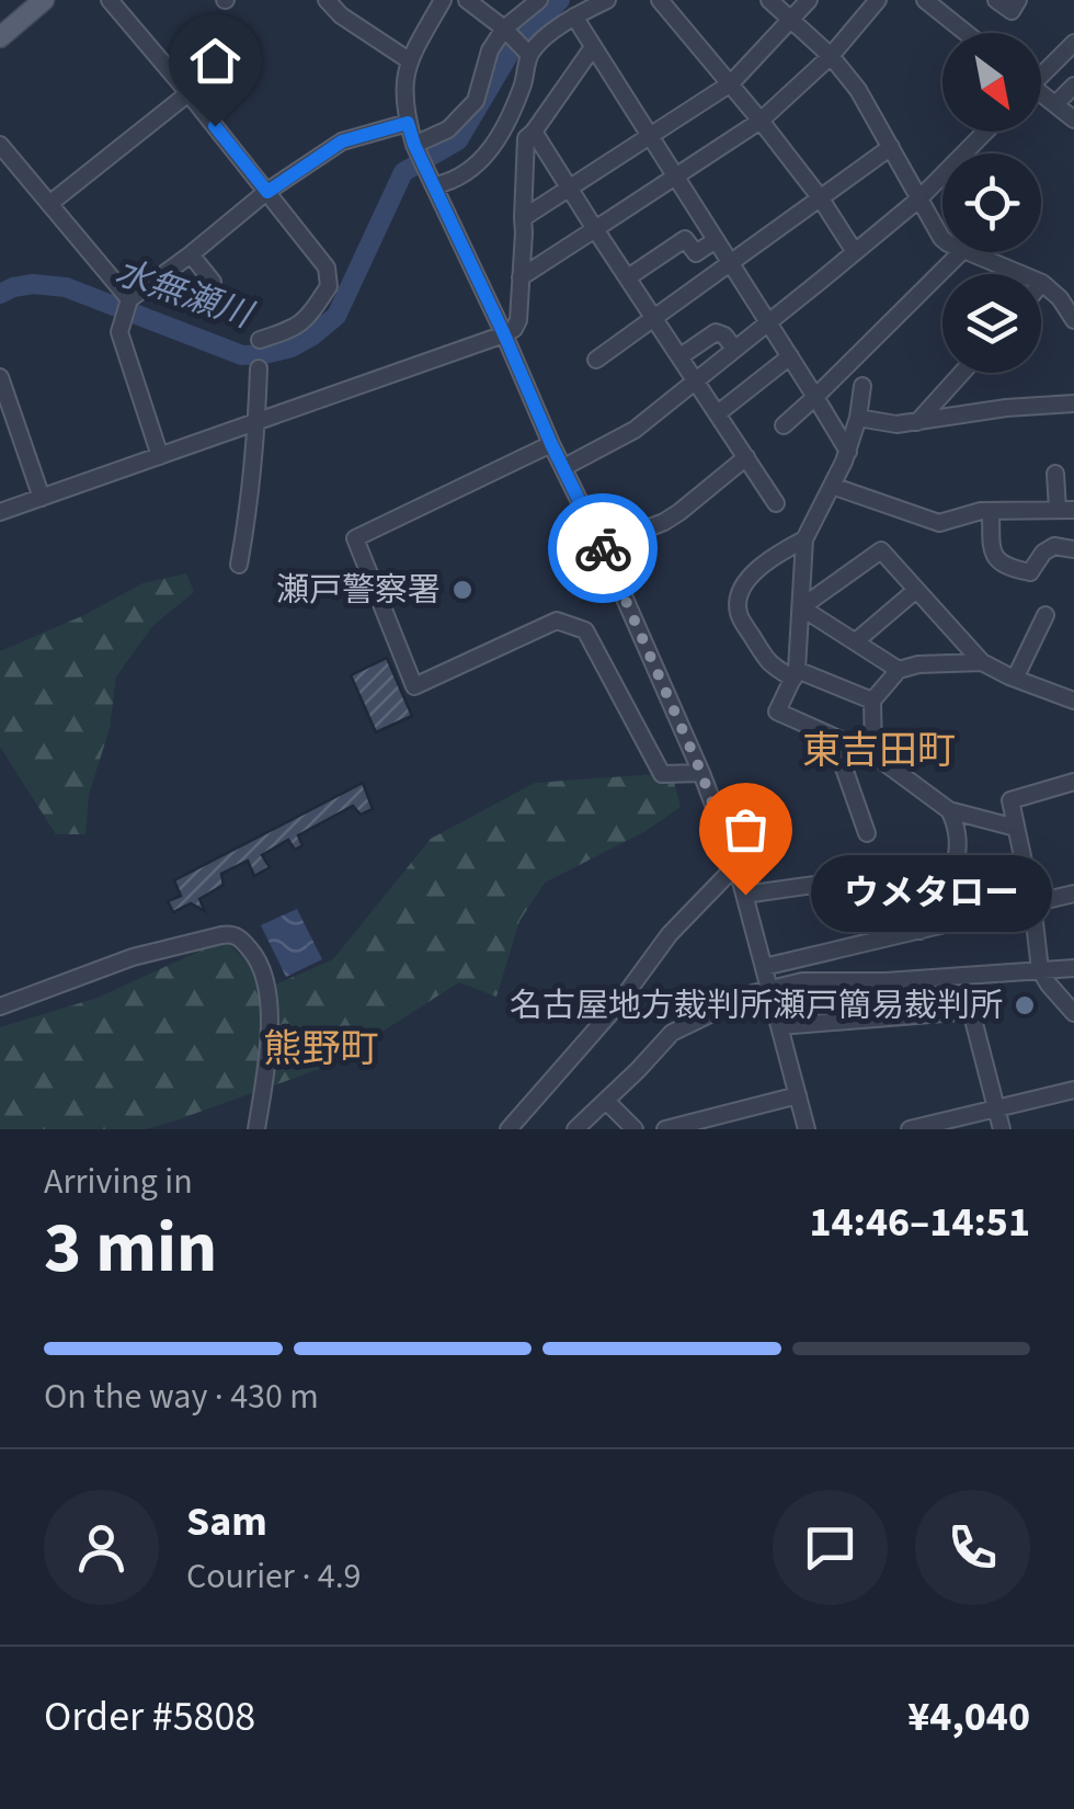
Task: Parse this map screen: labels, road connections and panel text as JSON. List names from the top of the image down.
{
  "districts": ["東吉田町", "熊野町"],
  "water": ["水無瀬川"],
  "places": ["瀬戸警察署", "ウメタロー", "名古屋地方裁判所瀬戸簡易裁判所"],
  "north": "bottom right",
  "page": {
    "bubble": "ウメタロー",
    "heading": ["3 min", "Arriving in", "14:46–14:51"],
    "panel": [
      "Sam",
      "Courier · 4.9",
      "Order #5808",
      "¥4,040"
    ],
    "bar": "On the way · 430 m"
  }
}
